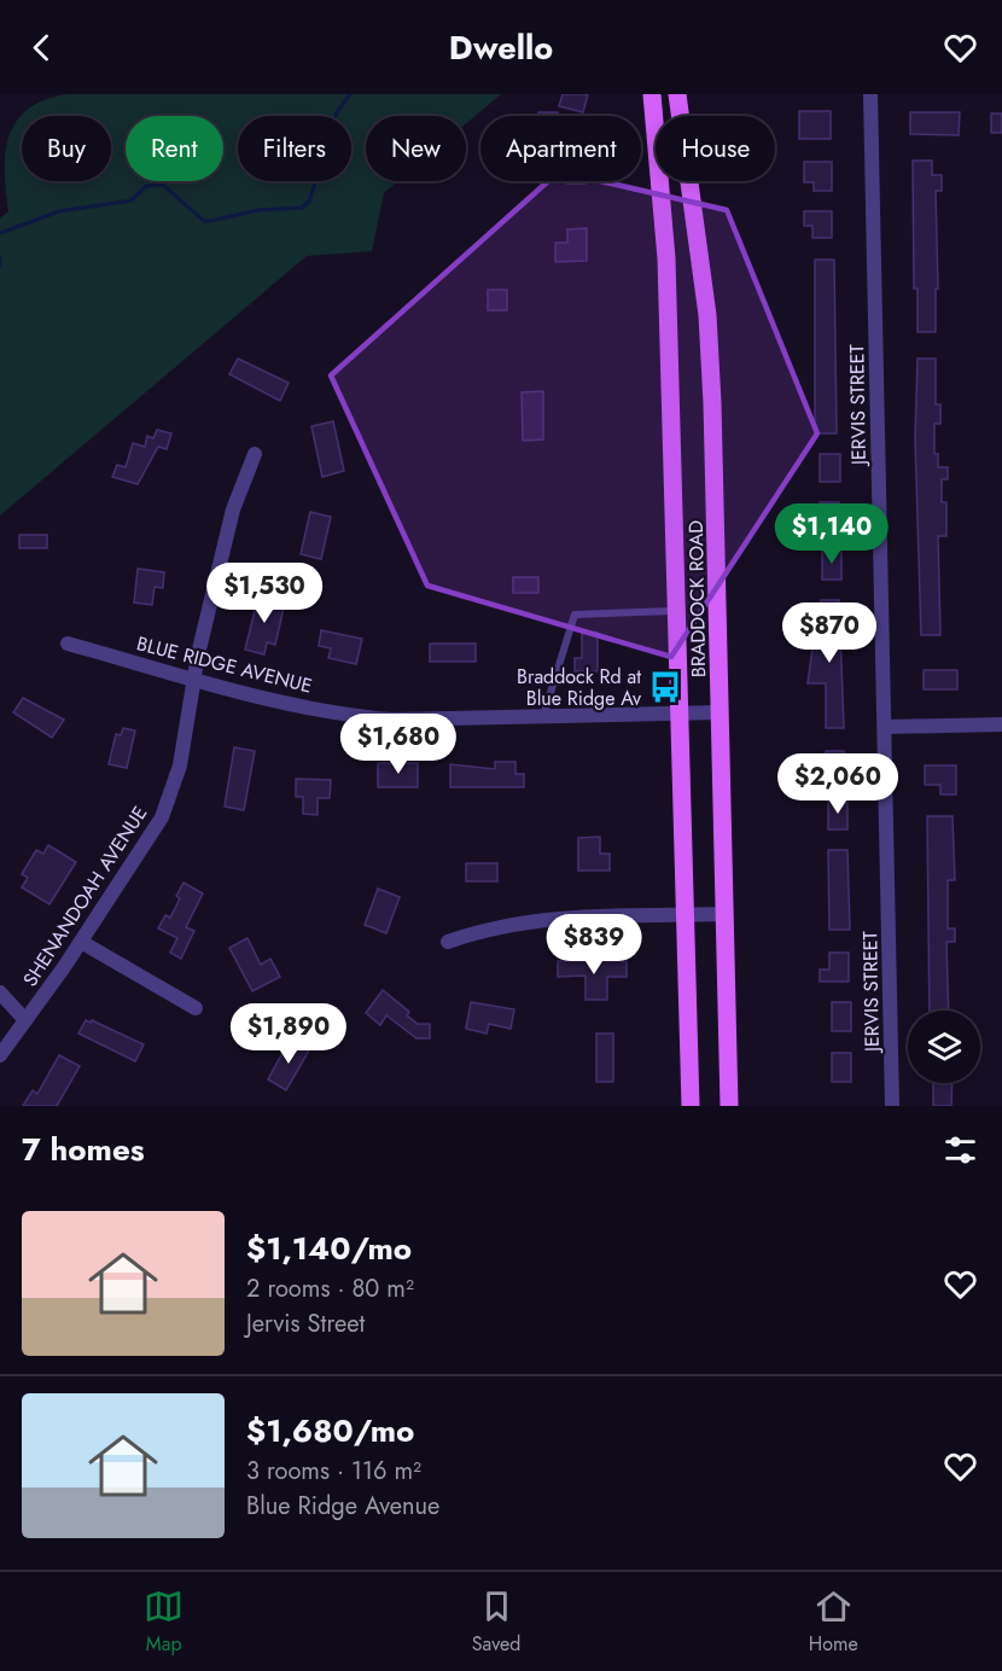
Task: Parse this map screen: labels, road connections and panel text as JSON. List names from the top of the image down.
{
  "streets": {
    "main road": ["BRADDOCK ROAD"],
    "street": ["JERVIS STREET", "BLUE RIDGE AVENUE", "SHENANDOAH AVENUE"]
  },
  "crossings": [
    ["BRADDOCK ROAD", "BLUE RIDGE AVENUE"],
    ["BLUE RIDGE AVENUE", "SHENANDOAH AVENUE"]
  ],
  "places": {
    "bus stop": ["Braddock Rd at Blue Ridge Av"]
  },
  "page": {
    "header": "Dwello",
    "chip": [
      "Buy",
      "Rent",
      "Filters",
      "New",
      "Apartment",
      "House"
    ],
    "price": [
      "$1,140",
      "$1,530",
      "$870",
      "$1,680",
      "$2,060",
      "$839",
      "$1,890"
    ],
    "heading": "7 homes",
    "list": [
      {
        "name": "$1,140/mo",
        "note": "2 rooms · 80 m² · Jervis Street"
      },
      {
        "name": "$1,680/mo",
        "note": "3 rooms · 116 m² · Blue Ridge Avenue"
      }
    ],
    "tabs": ["Map", "Saved", "Home"]
  }
}
